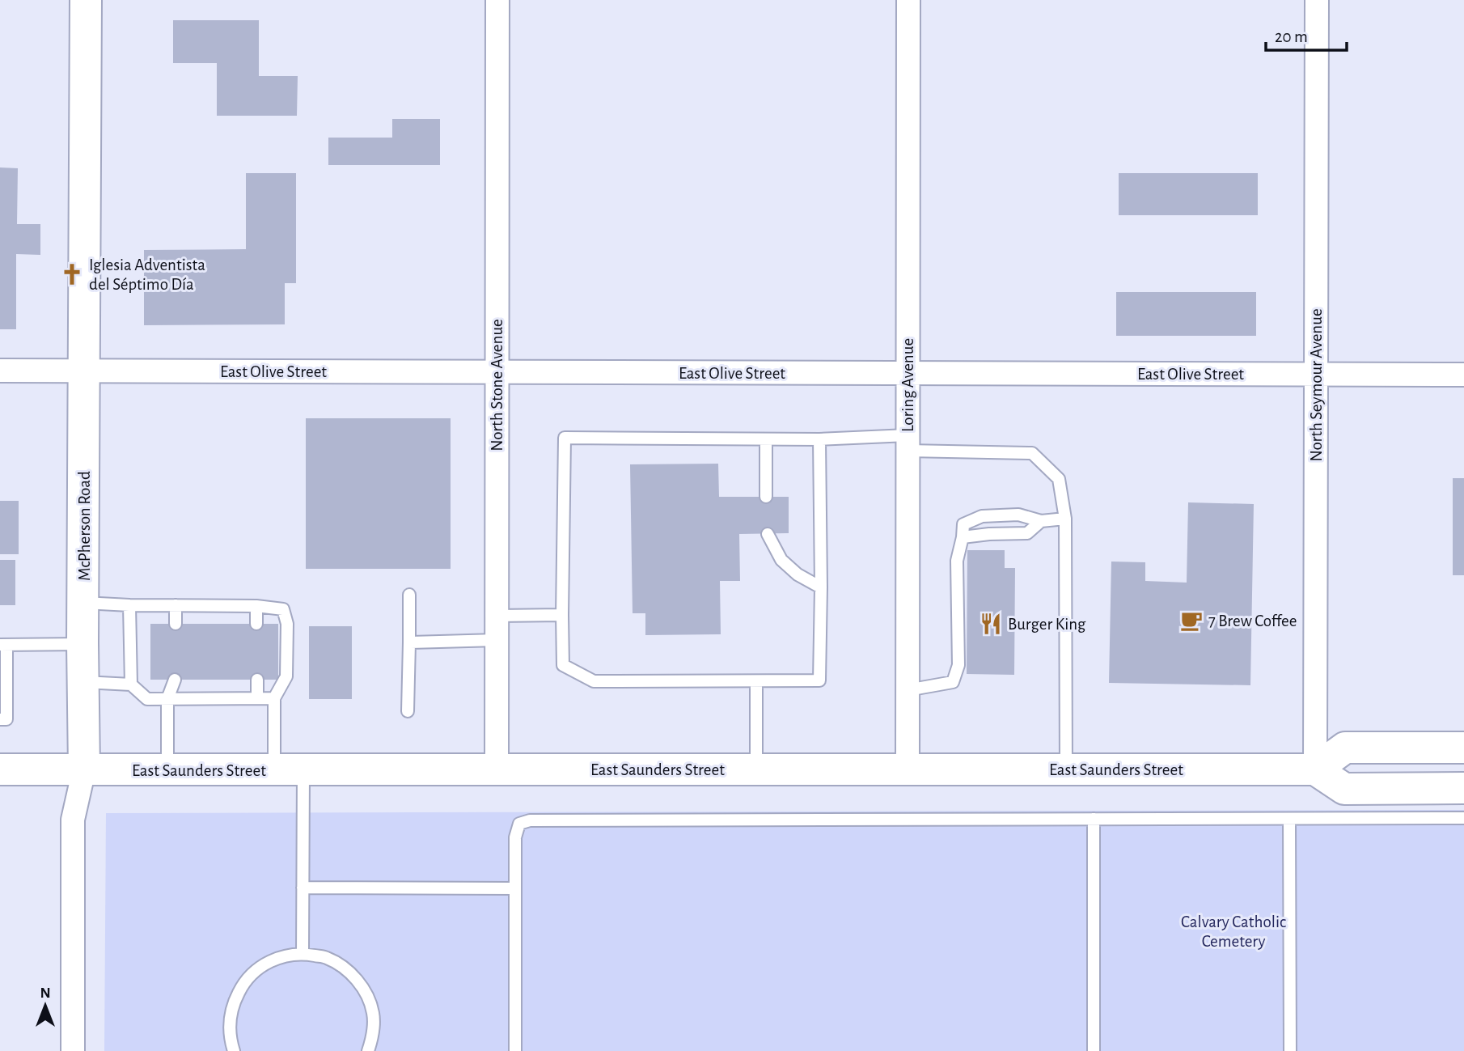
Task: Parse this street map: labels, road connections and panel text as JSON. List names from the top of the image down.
{
  "streets": {
    "main road": ["McPherson Road", "East Saunders Street"],
    "street": [
      "East Olive Street",
      "North Stone Avenue",
      "Loring Avenue",
      "North Seymour Avenue"
    ]
  },
  "crossings": [
    ["East Olive Street", "North Stone Avenue"],
    ["East Olive Street", "Loring Avenue"],
    ["East Olive Street", "North Seymour Avenue"],
    ["East Olive Street", "McPherson Road"],
    ["North Stone Avenue", "East Saunders Street"],
    ["Loring Avenue", "East Saunders Street"],
    ["North Seymour Avenue", "East Saunders Street"],
    ["McPherson Road", "East Saunders Street"]
  ],
  "parks": ["Calvary Catholic Cemetery"],
  "places": {
    "church": ["Iglesia Adventista del Séptimo Día"],
    "cafe": ["7 Brew Coffee"],
    "restaurant": ["Burger King"]
  },
  "scale_bar": "20 m",
  "north": "top"
}
